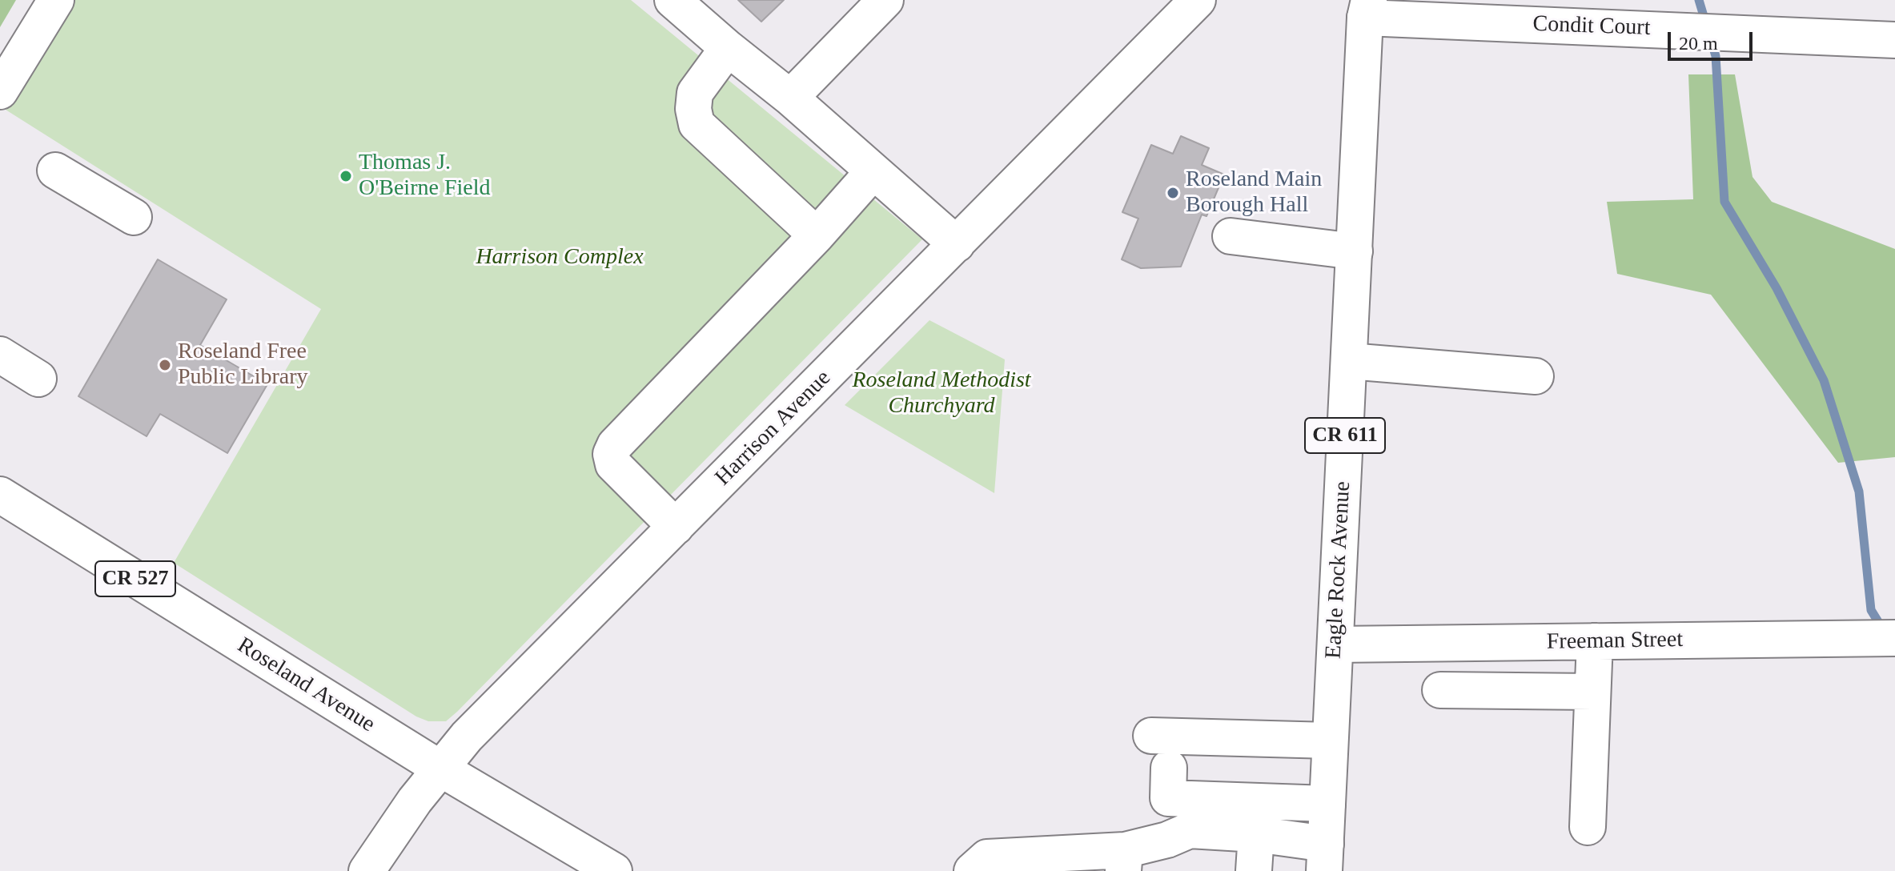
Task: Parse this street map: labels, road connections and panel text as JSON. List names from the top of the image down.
{
  "streets": {
    "street": [
      "Condit Court",
      "Harrison Avenue",
      "CR 611",
      "Eagle Rock Avenue",
      "CR 527",
      "Freeman Street",
      "Roseland Avenue"
    ]
  },
  "crossings": [
    ["Condit Court", "Eagle Rock Avenue"],
    ["Harrison Avenue", "Roseland Avenue"],
    ["Eagle Rock Avenue", "Freeman Street"]
  ],
  "parks": ["Harrison Complex", "Roseland Methodist Churchyard"],
  "places": ["Thomas J. O'Beirne Field", "Roseland Main Borough Hall", "Roseland Free Public Library"],
  "scale_bar": "20 m"
}
